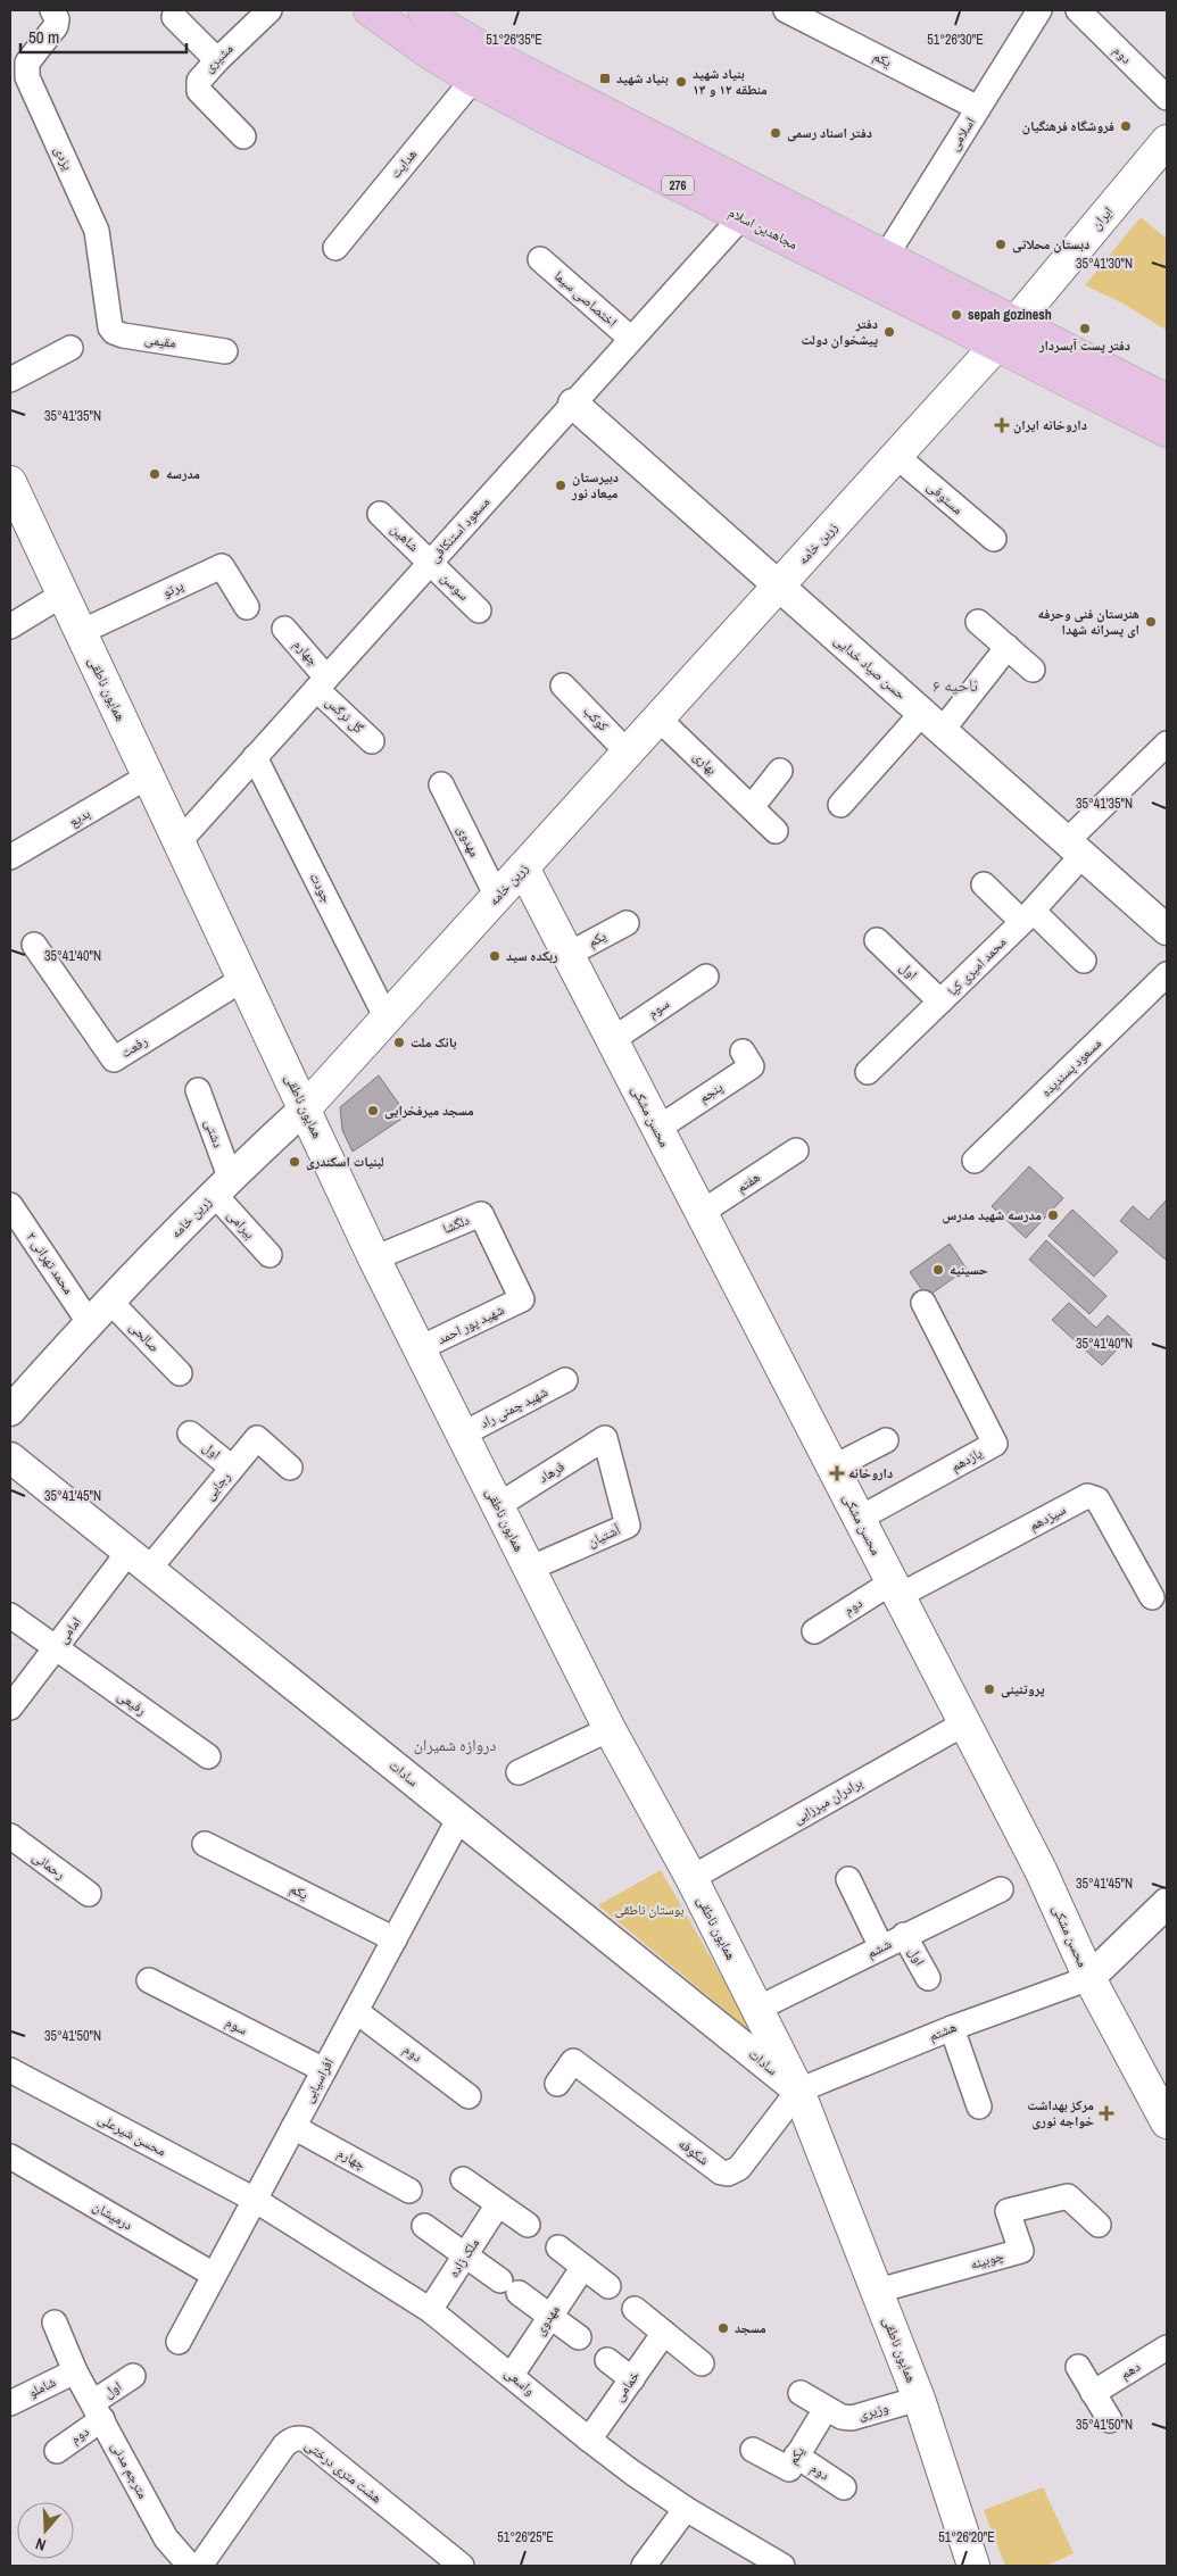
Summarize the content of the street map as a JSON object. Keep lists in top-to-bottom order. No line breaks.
{"streets":{"main road":["276","ایران","مجاهدین اسلام","زرین خامه","همایون ناطقی","محسن مشکی"],"street":["دوم","مشیری","یکم","اسلامی","یزدی","هدایت","اختصاصی سیما","مقیمی","مستوفی","مسعود استنکافی","شاهین","سوسن","پرتو","چهارم","حسن صیاد خدایی","گل نرگس","کوکب","بهاری","بدیع","مهدوی","جودت","محمد امیری کیا","اول","سوم","رفعت","مسعود پسندیده","پنجم","دشتی","هفتم","بیرامی","دلگشا","محمد تهرانی ۲","شهید پور احمد","صالحی","شهید چمنی راد","یازدهم","فرهاد","رجایی","سیزدهم","آشتیان","امامی","رفیعی","سادات","برادران میرزایی","رحمانی","ششم","هشتم","افراسیابی","محسن شیرعلی","شکوفه","درمیشان","ملک زاده","چوبینه","دهم","واسعی","خمامی","شاملو","وزیری","مترجم مدنی","هشت متری درختی"]},"crossings":[["دوم","یکم"],["دوم","اول"],["دوم","محسن مشکی"],["دوم","سیزدهم"],["دوم","افراسیابی"],["دوم","مترجم مدنی"],["یکم","اسلامی"],["یکم","محسن مشکی"],["یکم","افراسیابی"],["یکم","وزیری"],["اسلامی","276"],["یزدی","مقیمی"],["هدایت","مجاهدین اسلام"],["276","ایران"],["ایران","مجاهدین اسلام"],["ایران","زرین خامه"],["مجاهدین اسلام","مسعود استنکافی"],["مجاهدین اسلام","زرین خامه"],["اختصاصی سیما","مسعود استنکافی"],["مستوفی","زرین خامه"],["مسعود استنکافی","شاهین"],["مسعود استنکافی","سوسن"],["مسعود استنکافی","چهارم"],["مسعود استنکافی","حسن صیاد خدایی"],["مسعود استنکافی","همایون ناطقی"],["مسعود استنکافی","گل نرگس"],["مسعود استنکافی","جودت"],["شاهین","سوسن"],["زرین خامه","حسن صیاد خدایی"],["زرین خامه","همایون ناطقی"],["زرین خامه","کوکب"],["زرین خامه","بهاری"],["زرین خامه","مهدوی"],["زرین خامه","جودت"],["زرین خامه","محسن مشکی"],["زرین خامه","دشتی"],["زرین خامه","بیرامی"],["زرین خامه","محمد تهرانی ۲"],["زرین خامه","صالحی"],["پرتو","همایون ناطقی"],["چهارم","گل نرگس"],["چهارم","افراسیابی"],["حسن صیاد خدایی","محمد امیری کیا"],["همایون ناطقی","بدیع"],["همایون ناطقی","رفعت"],["همایون ناطقی","دلگشا"],["همایون ناطقی","شهید پور احمد"],["همایون ناطقی","شهید چمنی راد"],["همایون ناطقی","فرهاد"],["همایون ناطقی","آشتیان"],["همایون ناطقی","سادات"],["همایون ناطقی","برادران میرزایی"],["همایون ناطقی","ششم"],["همایون ناطقی","هشتم"],["همایون ناطقی","شکوفه"],["همایون ناطقی","چوبینه"],["همایون ناطقی","وزیری"],["مهدوی","واسعی"],["محمد امیری کیا","اول"],["اول","رجایی"],["اول","ششم"],["اول","مترجم مدنی"],["سوم","محسن مشکی"],["سوم","افراسیابی"],["پنجم","محسن مشکی"],["محسن مشکی","هفتم"],["محسن مشکی","یازدهم"],["محسن مشکی","سیزدهم"],["محسن مشکی","برادران میرزایی"],["محسن مشکی","هشتم"],["دشتی","بیرامی"],["دلگشا","شهید پور احمد"],["فرهاد","آشتیان"],["رجایی","امامی"],["رجایی","سادات"],["امامی","رفیعی"],["امامی","سادات"],["سادات","هشتم"],["سادات","افراسیابی"],["سادات","شکوفه"],["هشتم","شکوفه"],["افراسیابی","محسن شیرعلی"],["افراسیابی","درمیشان"],["افراسیابی","واسعی"],["محسن شیرعلی","واسعی"],["ملک زاده","واسعی"],["واسعی","خمامی"],["شاملو","مترجم مدنی"]],"districts":["ناحیه ۶","دروازه شمیران"],"parks":["بوستان ناطقی"],"places":{"transit":["بنیاد شهید"],"other":["بنیاد شهید منطقه ۱۲ و ۱۳","فروشگاه فرهنگیان","دفتر اسناد رسمی","دبستان محلاتی","sepah gozinesh","دفتر پست آبسردار","دفتر پیشخوان دولت","مدرسه","دبیرستان میعاد نور","هنرستان فنی وحرفه ای پسرانه شهدا","ربکده سید","بانک ملت","مسجد میرفخرایی","لبنیات اسکندری","مدرسه شهید مدرس","حسینیه","پروتئینی","مسجد"],"health":["داروخانه ایران","داروخانه","مرکز بهداشت خواجه نوری"]},"scale_bar":"50 m","north":"bottom","coordinates":["51°26'35\"E","51°26'30\"E","35°41'30\"N","35°41'35\"N","35°41'40\"N","35°41'45\"N","35°41'50\"N","51°26'25\"E","51°26'20\"E"]}
